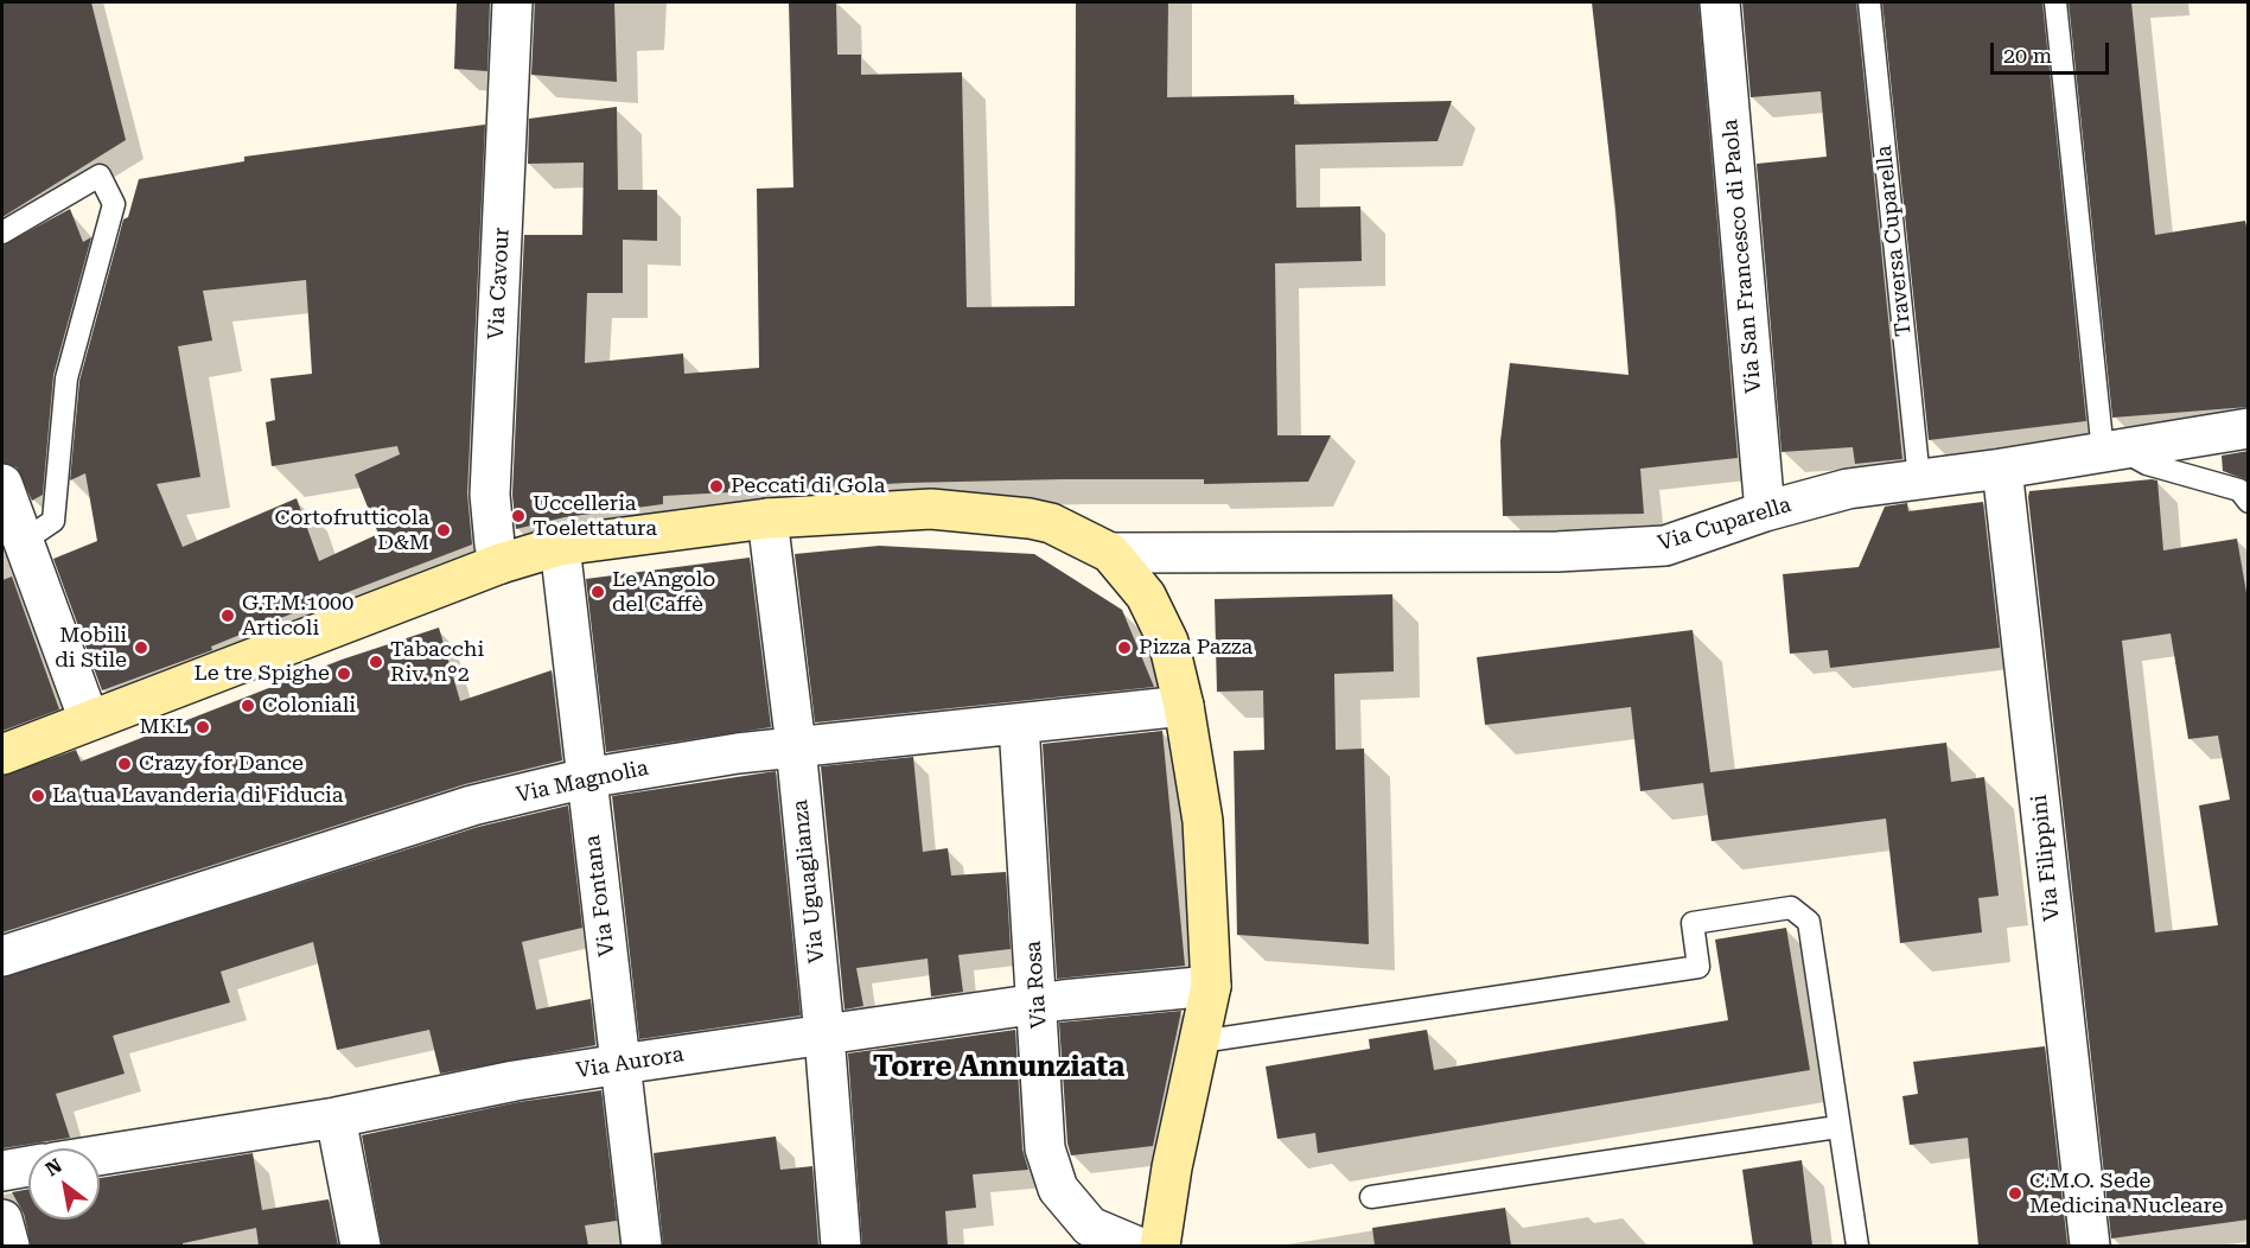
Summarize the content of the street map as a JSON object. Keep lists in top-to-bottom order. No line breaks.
{"streets":{"street":["Via San Francesco di Paola","Via Cavour","Via Cuparella","Via Magnolia","Via Filippini","Via Uguaglianza","Via Fontana","Via Rosa","Via Aurora"],"lane":["Traversa Cuparella"]},"crossings":[["Traversa Cuparella","Via Cuparella"],["Via San Francesco di Paola","Via Cuparella"],["Via Cuparella","Via Filippini"],["Via Magnolia","Via Uguaglianza"],["Via Magnolia","Via Fontana"],["Via Magnolia","Via Rosa"],["Via Uguaglianza","Via Aurora"],["Via Fontana","Via Aurora"],["Via Rosa","Via Aurora"]],"districts":["Torre Annunziata"],"places":["Peccati di Gola","Uccelleria Toelettatura","Cortofrutticola D&M","Le Angolo del Caffè","G.T.M.1000 Articoli","Mobili di Stile","Pizza Pazza","Tabacchi Riv. n°2","Le tre Spighe","Coloniali","MKL","Crazy for Dance","La tua Lavanderia di Fiducia","C.M.O. Sede Medicina Nucleare"],"scale_bar":"20 m","north":"top left"}
